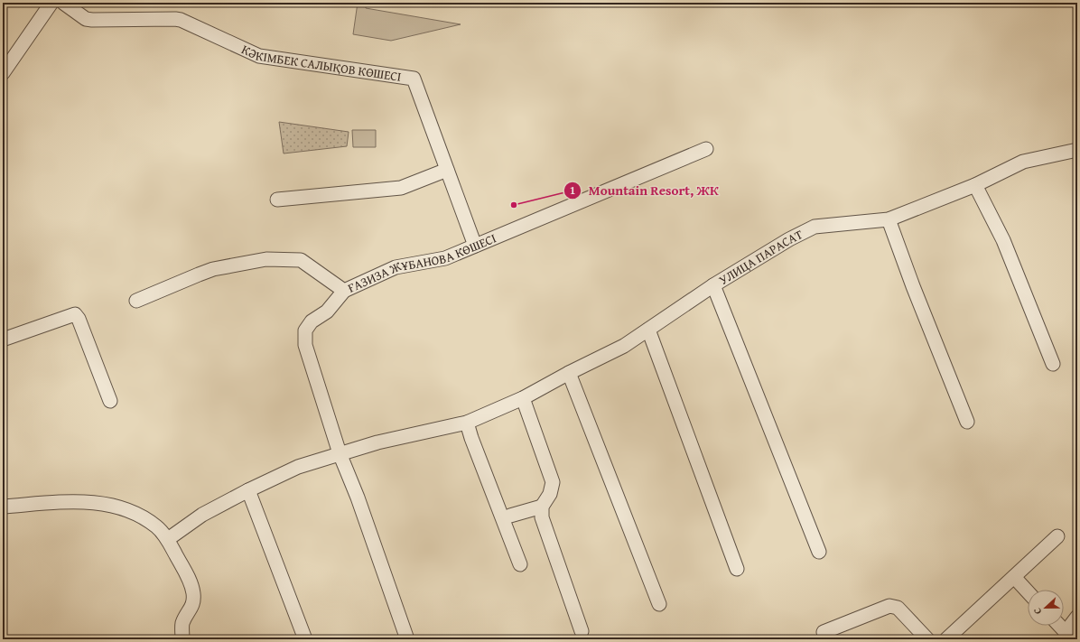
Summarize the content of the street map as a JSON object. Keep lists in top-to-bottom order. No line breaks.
{"streets":{"street":["КӘКІМБЕК САЛЫҚОВ КӨШЕСІ","УЛИЦА ПАРАСАТ","ҒАЗИЗА ЖҰБАНОВА КӨШЕСІ"]},"crossings":[["КӘКІМБЕК САЛЫҚОВ КӨШЕСІ","ҒАЗИЗА ЖҰБАНОВА КӨШЕСІ"]],"places":["Mountain Resort, ЖК"],"north":"left"}
